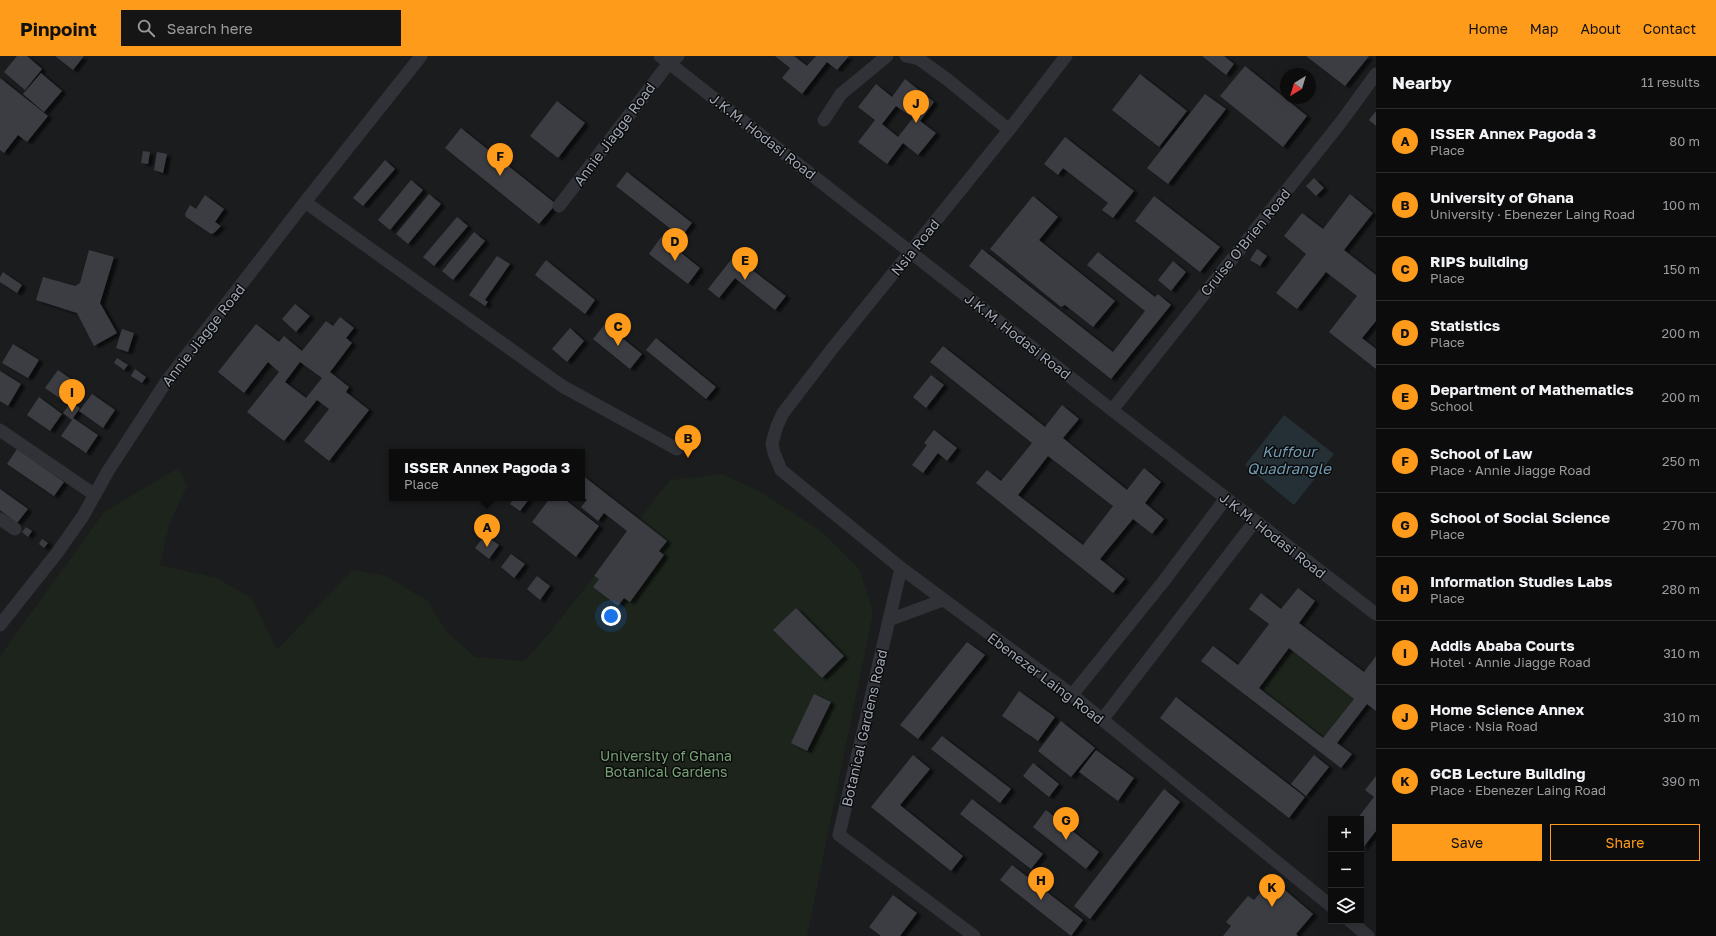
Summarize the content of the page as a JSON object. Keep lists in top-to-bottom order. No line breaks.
{"streets":{"street":["Annie Jiagge Road","J.K.M. Hodasi Road","Cruise O'Brien Road","Nsia Road","Ebenezer Laing Road","Botanical Gardens Road"]},"crossings":[["Annie Jiagge Road","J.K.M. Hodasi Road"],["J.K.M. Hodasi Road","Cruise O'Brien Road"],["J.K.M. Hodasi Road","Nsia Road"],["Nsia Road","Ebenezer Laing Road"],["Ebenezer Laing Road","Botanical Gardens Road"]],"water":["Kuffour Quadrangle"],"parks":["University of Ghana Botanical Gardens"],"north":"bottom left","page":{"header":"Pinpoint","search":"Search here","nav":["Home","Map","About","Contact"],"heading":["Nearby","11 results"],"pins":["J","F","D","E","C","I","B","A","G","H","K"],"list":[{"mark":"A","name":"ISSER Annex Pagoda 3","note":"Place","value":"80 m"},{"mark":"B","name":"University of Ghana","note":"University · Ebenezer Laing Road","value":"100 m"},{"mark":"C","name":"RIPS building","note":"Place","value":"150 m"},{"mark":"D","name":"Statistics","note":"Place","value":"200 m"},{"mark":"E","name":"Department of Mathematics","note":"School","value":"200 m"},{"mark":"F","name":"School of Law","note":"Place · Annie Jiagge Road","value":"250 m"},{"mark":"G","name":"School of Social Science","note":"Place","value":"270 m"},{"mark":"H","name":"Information Studies Labs","note":"Place","value":"280 m"},{"mark":"I","name":"Addis Ababa Courts","note":"Hotel · Annie Jiagge Road","value":"310 m"},{"mark":"J","name":"Home Science Annex","note":"Place · Nsia Road","value":"310 m"},{"mark":"K","name":"GCB Lecture Building","note":"Place · Ebenezer Laing Road","value":"390 m"}],"popup":["ISSER Annex Pagoda 3","Place"],"buttons":["Save","Share"],"map_buttons":["+","−"]}}
